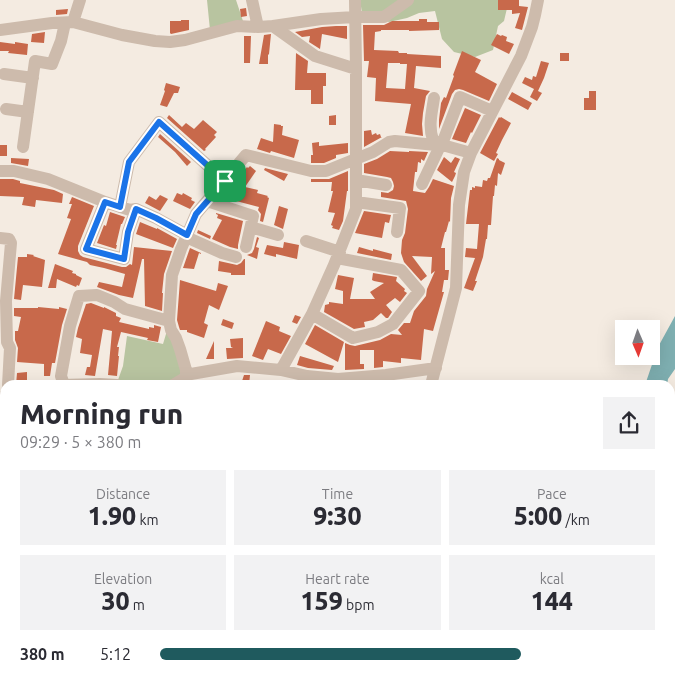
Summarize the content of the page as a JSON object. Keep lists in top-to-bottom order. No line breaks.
{"north":"bottom","page":{"heading":["Morning run","09:29 · 5 × 380 m"],"stats":[["Distance","1.90 km"],["Time","9:30"],["Pace","5:00 /km"],["Elevation","30 m"],["Heart rate","159 bpm"],["kcal","144"]],"list":[{"name":"380 m","note":"5:12"}]}}
